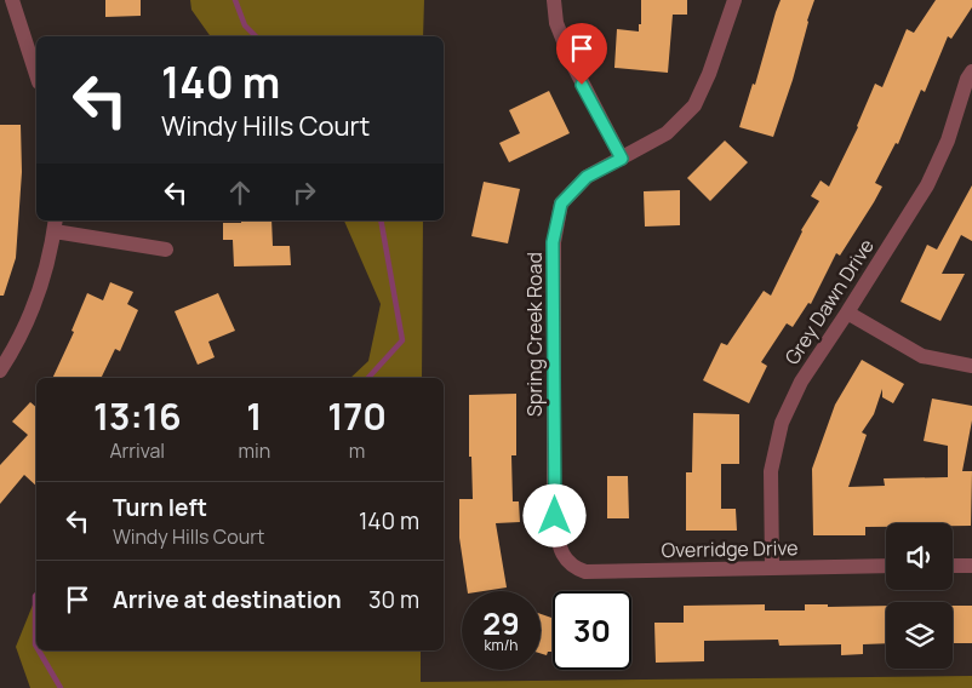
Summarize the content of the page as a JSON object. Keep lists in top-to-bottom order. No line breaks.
{"streets":{"street":["Grey Dawn Drive","Spring Creek Road","Overridge Drive"]},"crossings":[["Grey Dawn Drive","Overridge Drive"],["Spring Creek Road","Overridge Drive"]],"page":{"turn":["140 m","Windy Hills Court"],"eta":["13:16","Arrival","1","min","170","m"],"list":[{"name":"Turn left","note":"Windy Hills Court","value":"140 m"},{"name":"Arrive at destination","value":"30 m"}],"speed":"29 km/h","limit":"30"}}
